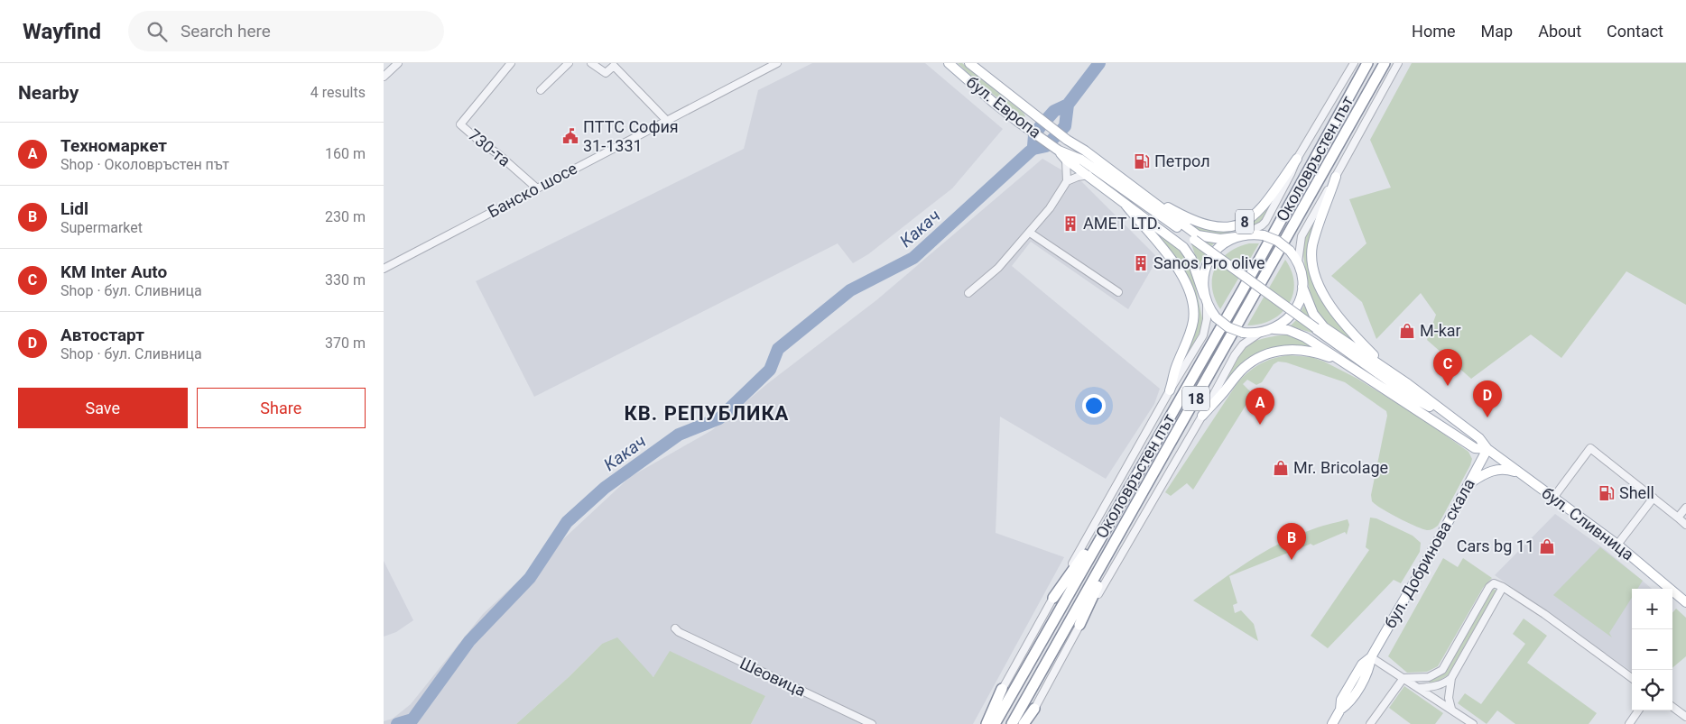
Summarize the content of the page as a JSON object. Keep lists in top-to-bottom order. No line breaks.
{"streets":{"highway":["Околовръстен път","18"],"main road":["бул. Европа","8","бул. Сливница","бул. Добринова скала"],"street":["730-та","Банско шосе","Шеовица"]},"crossings":[["бул. Европа","Околовръстен път"],["бул. Европа","8"],["бул. Европа","бул. Сливница"],["730-та","Банско шосе"],["Околовръстен път","бул. Сливница"],["бул. Сливница","бул. Добринова скала"]],"districts":["КВ. РЕПУБЛИКА"],"water":["Какач"],"places":{"public building":["ПТТС София 31-1331"],"fuel station":["Петрол","Shell"],"building":["AMET LTD.","Sanos Pro olive"],"shop":["M-kar","Mr. Bricolage","Cars bg 11"]},"page":{"header":"Wayfind","search":"Search here","nav":["Home","Map","About","Contact"],"heading":["Nearby","4 results"],"list":[{"mark":"A","name":"Техномаркет","note":"Shop · Околовръстен път","value":"160 m"},{"mark":"B","name":"Lidl","note":"Supermarket","value":"230 m"},{"mark":"C","name":"KM Inter Auto","note":"Shop · бул. Сливница","value":"330 m"},{"mark":"D","name":"Автостарт","note":"Shop · бул. Сливница","value":"370 m"}],"pins":["C","D","A","B"],"buttons":["Save","Share"],"map_buttons":["+","−"]}}
